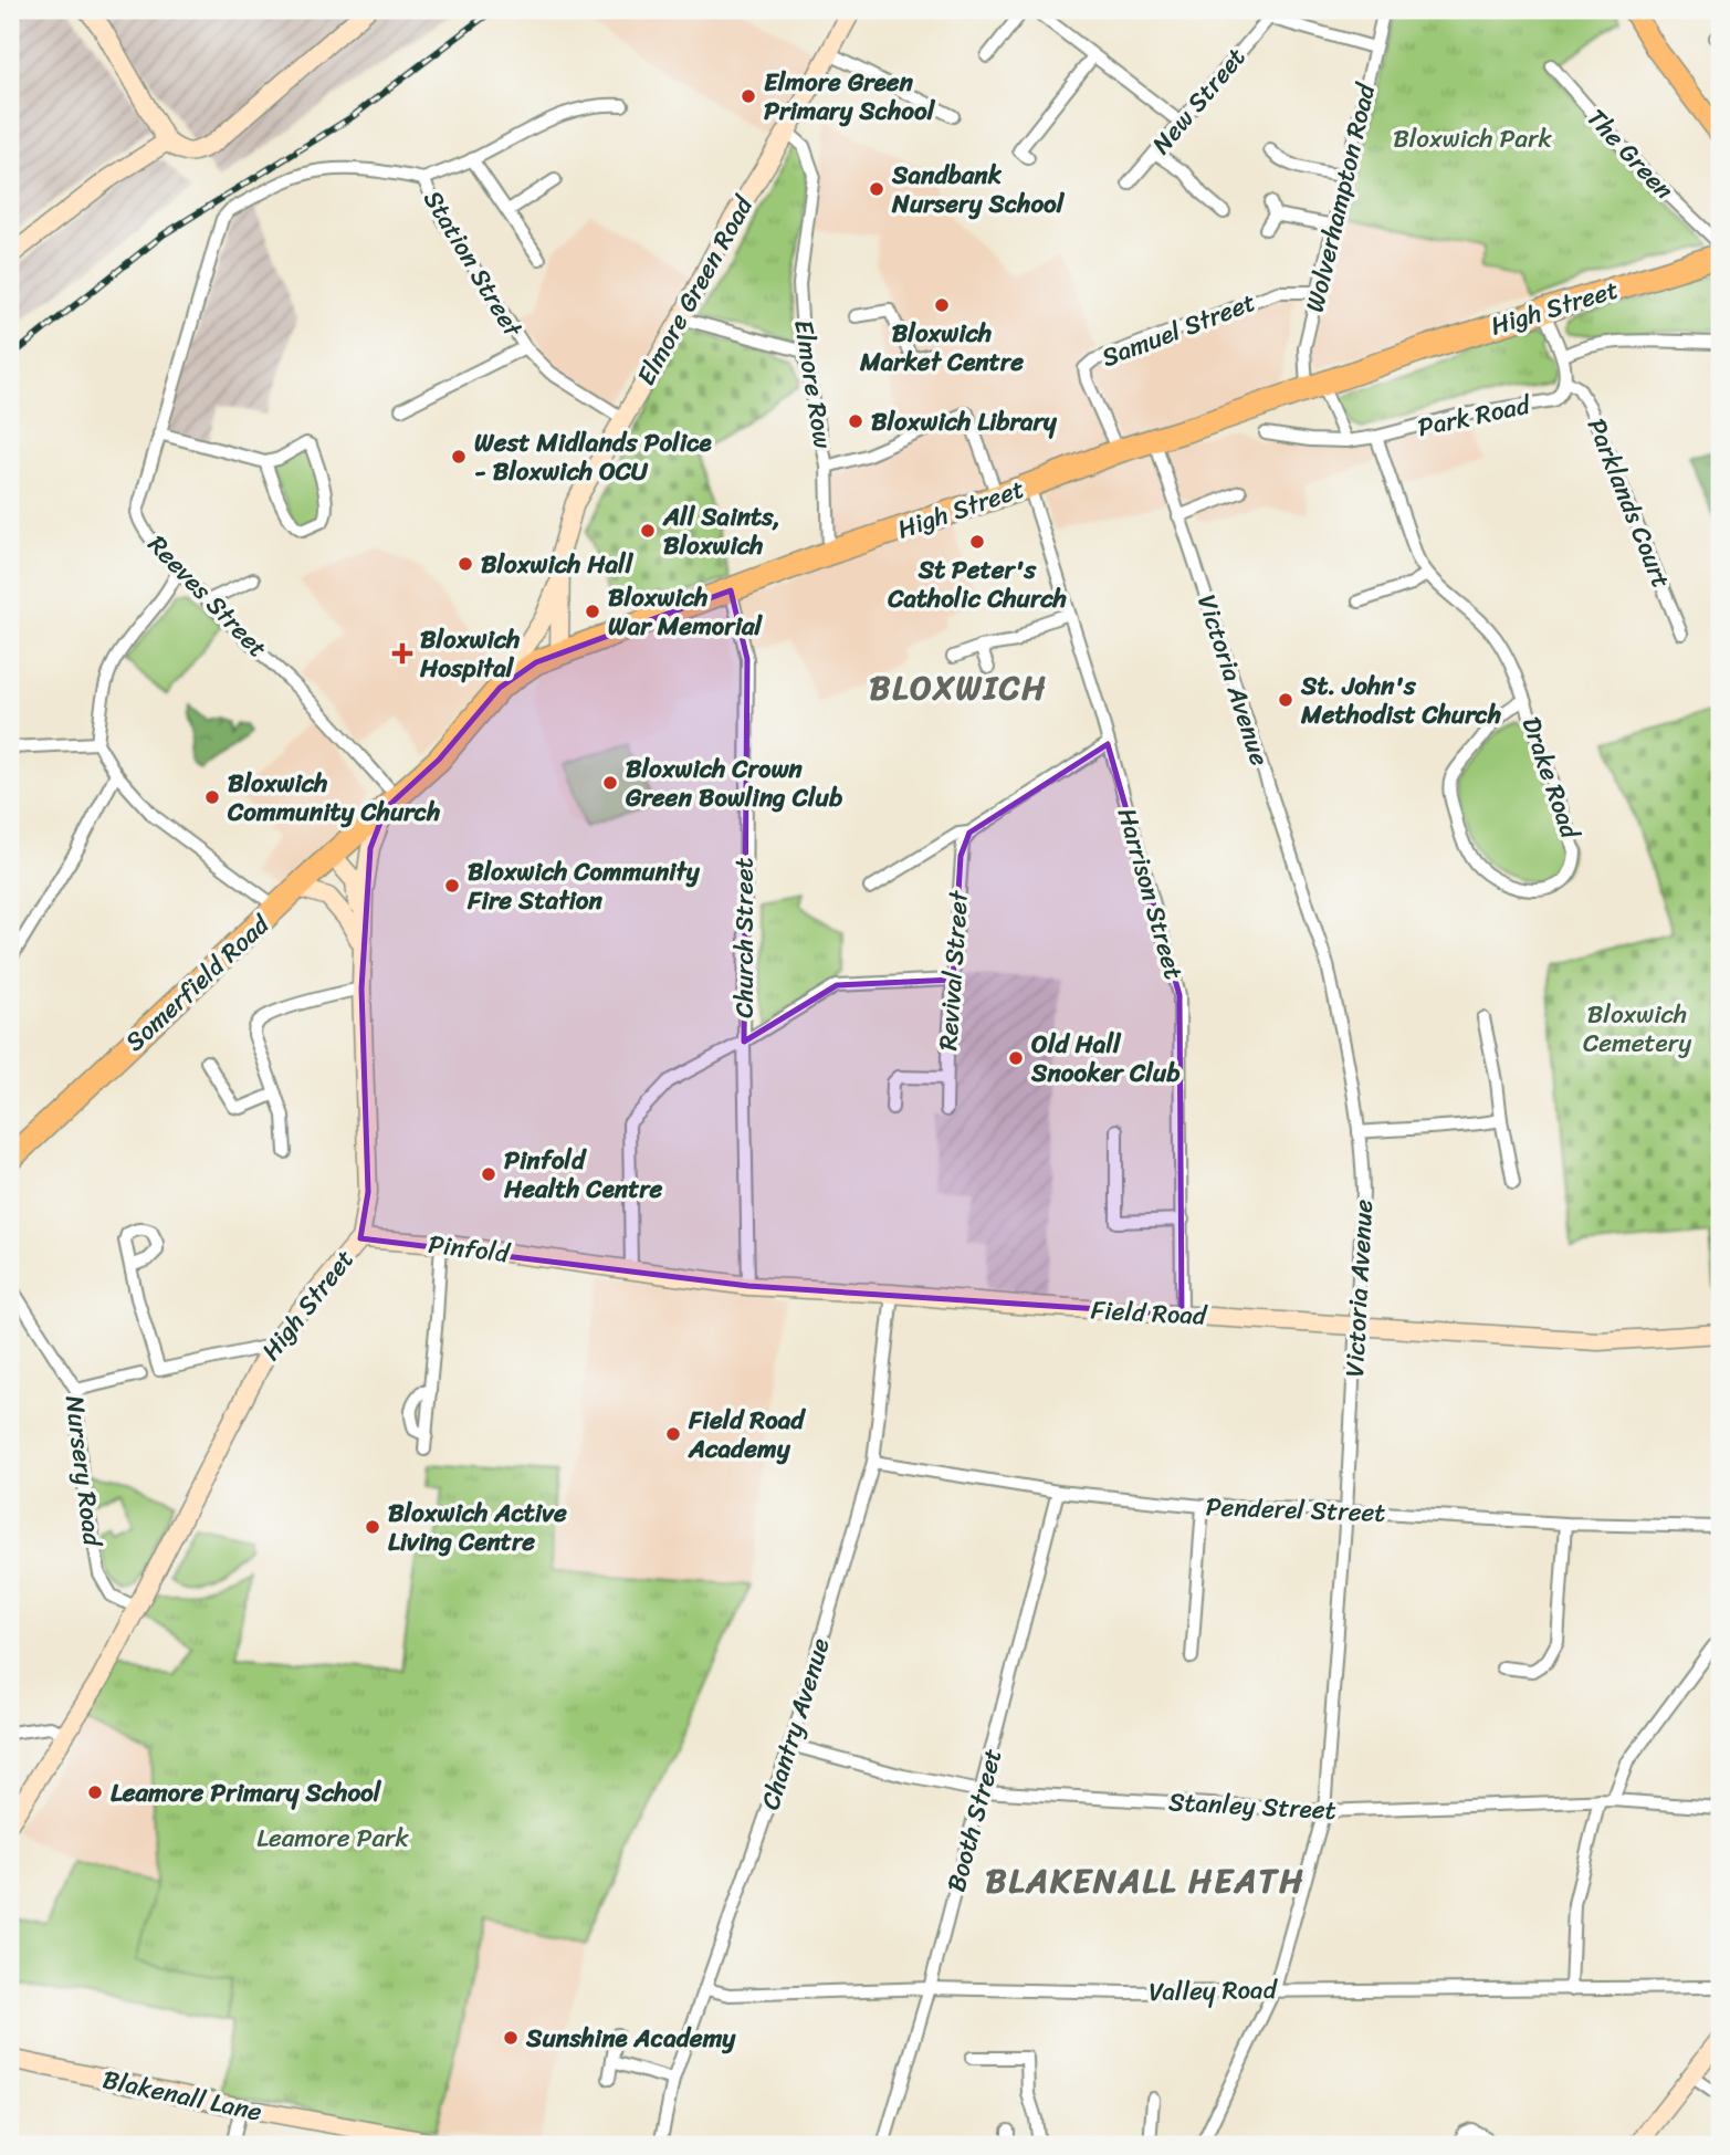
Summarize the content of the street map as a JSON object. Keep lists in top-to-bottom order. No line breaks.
{"streets":{"highway":["High Street","Somerfield Road"],"street":["New Street","The Green","Wolverhampton Road","Station Street","Elmore Green Road","Samuel Street","Elmore Row","Park Road","Parklands Court","Reeves Street","Victoria Avenue","Drake Road","Harrison Street","Church Street","Revival Street","Pinfold","Field Road","Nursery Road","Penderel Street","Chantry Avenue","Stanley Street","Booth Street","Valley Road","Blakenall Lane"]},"crossings":[["Wolverhampton Road","High Street"],["Wolverhampton Road","Samuel Street"],["Station Street","Elmore Green Road"],["Station Street","Reeves Street"],["Elmore Green Road","High Street"],["Elmore Green Road","Elmore Row"],["High Street","Samuel Street"],["High Street","Elmore Row"],["High Street","Reeves Street"],["High Street","Victoria Avenue"],["High Street","Harrison Street"],["High Street","Church Street"],["High Street","Somerfield Road"],["High Street","Pinfold"],["High Street","Nursery Road"],["Park Road","Parklands Court"],["Park Road","Drake Road"],["Reeves Street","Somerfield Road"],["Victoria Avenue","Field Road"],["Victoria Avenue","Penderel Street"],["Victoria Avenue","Stanley Street"],["Victoria Avenue","Valley Road"],["Harrison Street","Field Road"],["Church Street","Field Road"],["Pinfold","Field Road"],["Field Road","Chantry Avenue"],["Penderel Street","Chantry Avenue"],["Penderel Street","Booth Street"],["Chantry Avenue","Stanley Street"],["Chantry Avenue","Valley Road"],["Stanley Street","Booth Street"],["Booth Street","Valley Road"]],"districts":["BLOXWICH","BLAKENALL HEATH"],"parks":["Bloxwich Park","Bloxwich Cemetery","Leamore Park"],"places":{"other":["Elmore Green Primary School","Sandbank Nursery School","Bloxwich Market Centre","Bloxwich Library","West Midlands Police - Bloxwich OCU","All Saints, Bloxwich","St Peter's Catholic Church","Bloxwich Hall","Bloxwich War Memorial","St. John's Methodist Church","Bloxwich Crown Green Bowling Club","Bloxwich Community Church","Bloxwich Community Fire Station","Old Hall Snooker Club","Pinfold Health Centre","Field Road Academy","Bloxwich Active Living Centre","Leamore Primary School","Sunshine Academy"],"health":["Bloxwich Hospital"]}}
